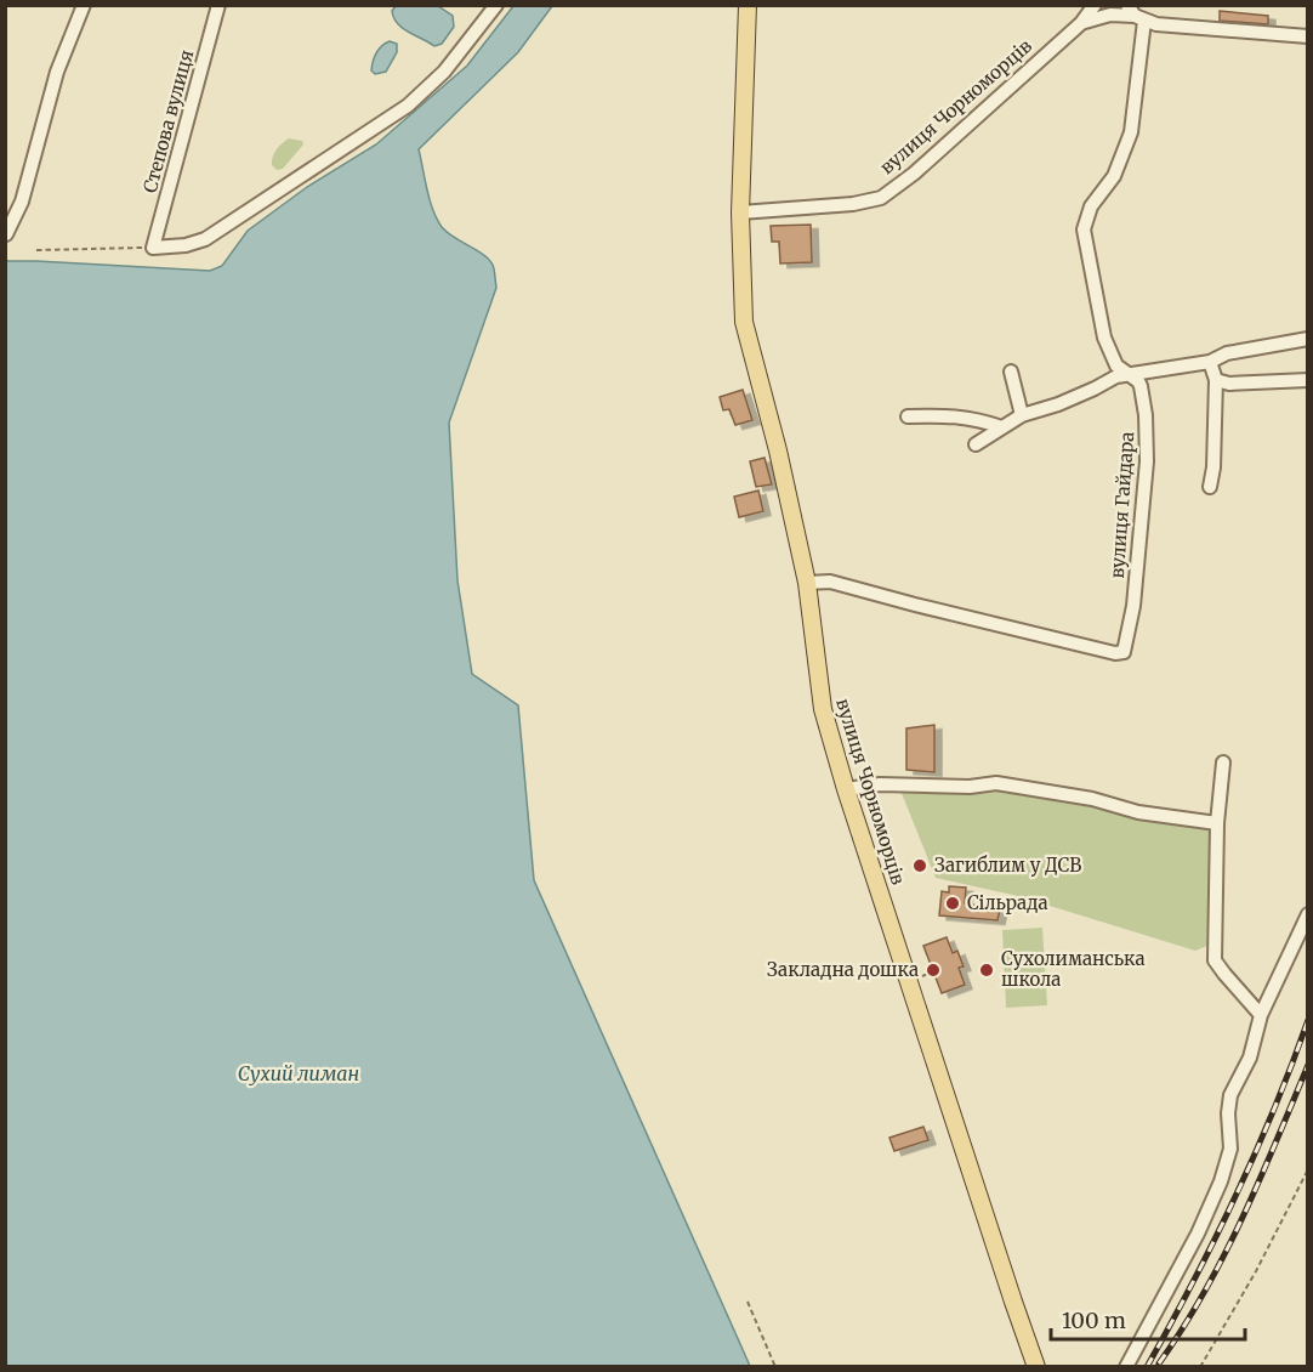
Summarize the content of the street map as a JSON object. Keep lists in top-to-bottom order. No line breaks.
{"streets":{"main road":["вулиця Чорноморців"],"street":["Степова вулиця","вулиця Гайдара"]},"crossings":[["вулиця Чорноморців","вулиця Гайдара"]],"water":["Сухий лиман"],"places":["Загиблим у ДСВ","Сільрада","Закладна дошка","Сухолиманська школа"],"scale_bar":"100 m"}
